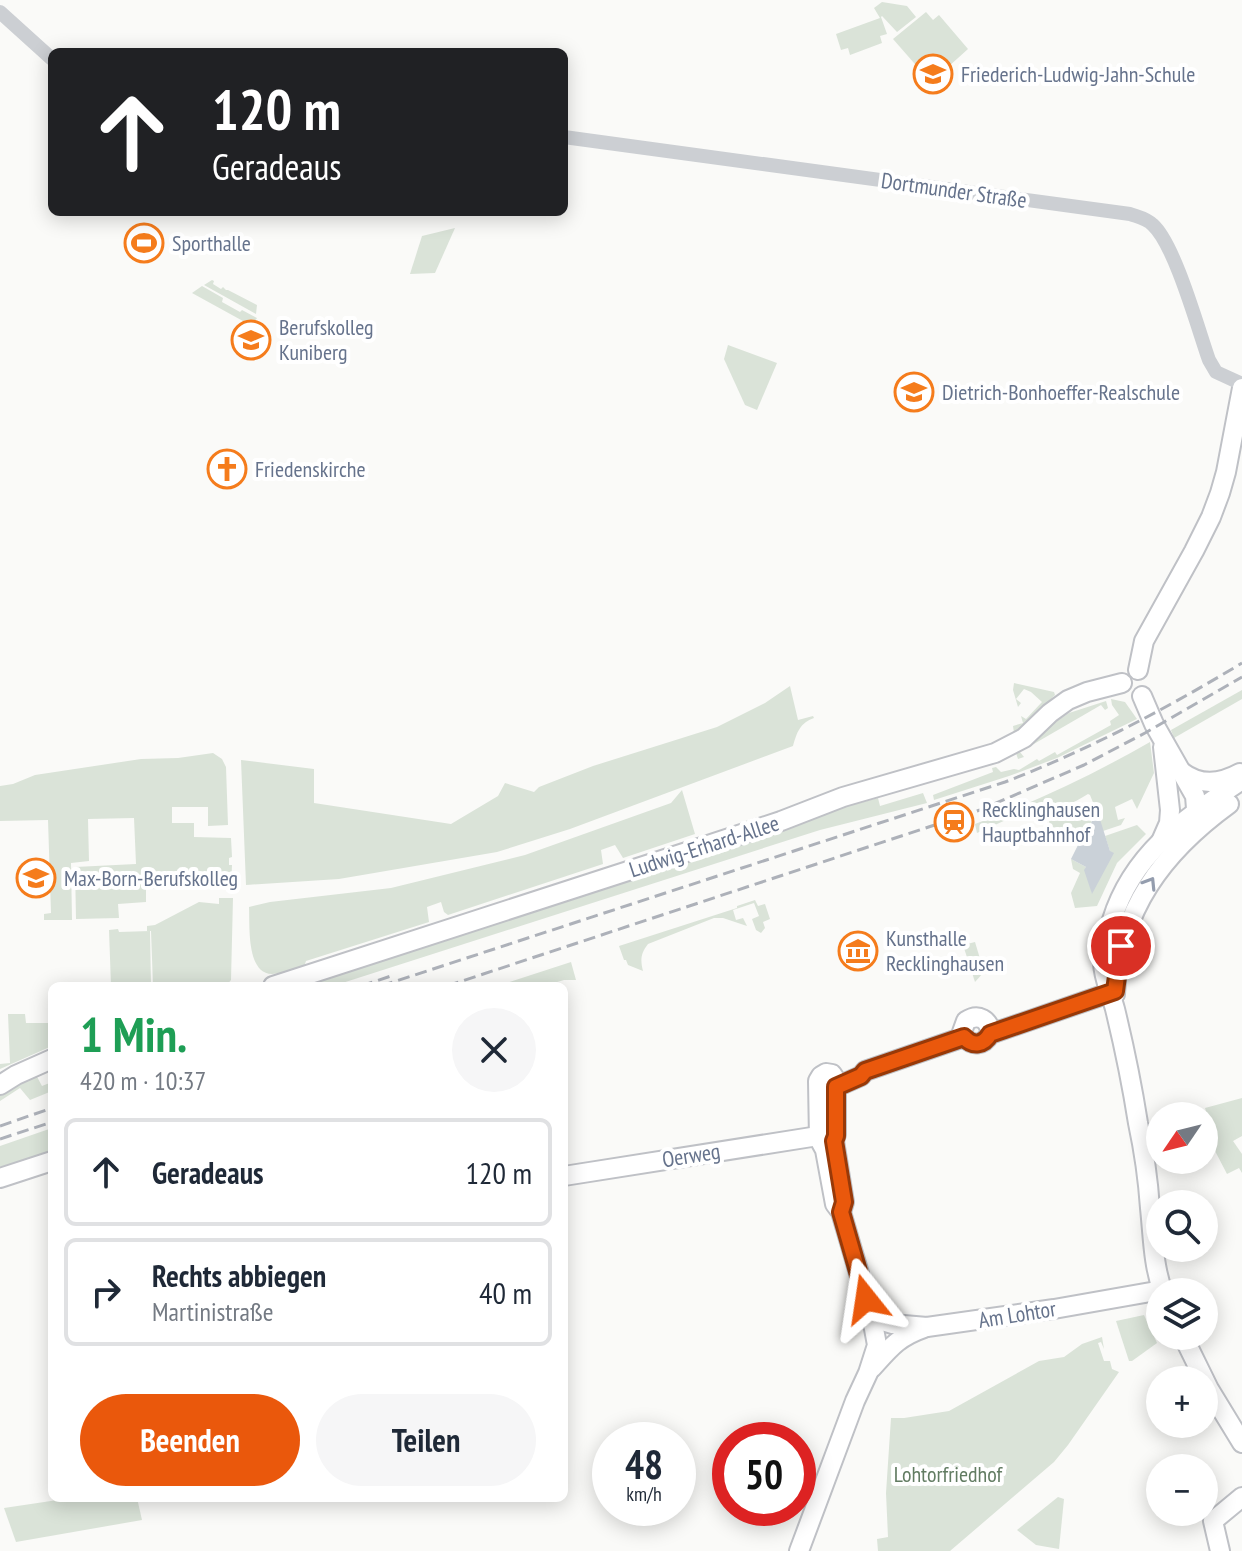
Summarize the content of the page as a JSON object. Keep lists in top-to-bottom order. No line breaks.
{"streets":{"main road":["Dortmunder Straße","Ludwig-Erhard-Allee","Oerweg","Am Lohtor"]},"crossings":[["Dortmunder Straße","Ludwig-Erhard-Allee"]],"parks":["Lohtorfriedhof"],"places":{"school or university":["Friederich-Ludwig-Jahn-Schule","Berufskolleg Kuniberg","Dietrich-Bonhoeffer-Realschule","Max-Born-Berufskolleg"],"sports":["Sporthalle"],"church":["Friedenskirche"],"station":["Recklinghausen Hauptbahnhof"],"museum":["Kunsthalle Recklinghausen"]},"north":"bottom left","page":{"turn":["120 m","Geradeaus"],"heading":["1 Min.","420 m · 10:37"],"map_buttons":["+","−"],"list":[{"name":"Geradeaus","value":"120 m"},{"name":"Rechts abbiegen","note":"Martinistraße","value":"40 m"}],"buttons":["Beenden","Teilen"],"speed":"48 km/h","limit":"50"}}
